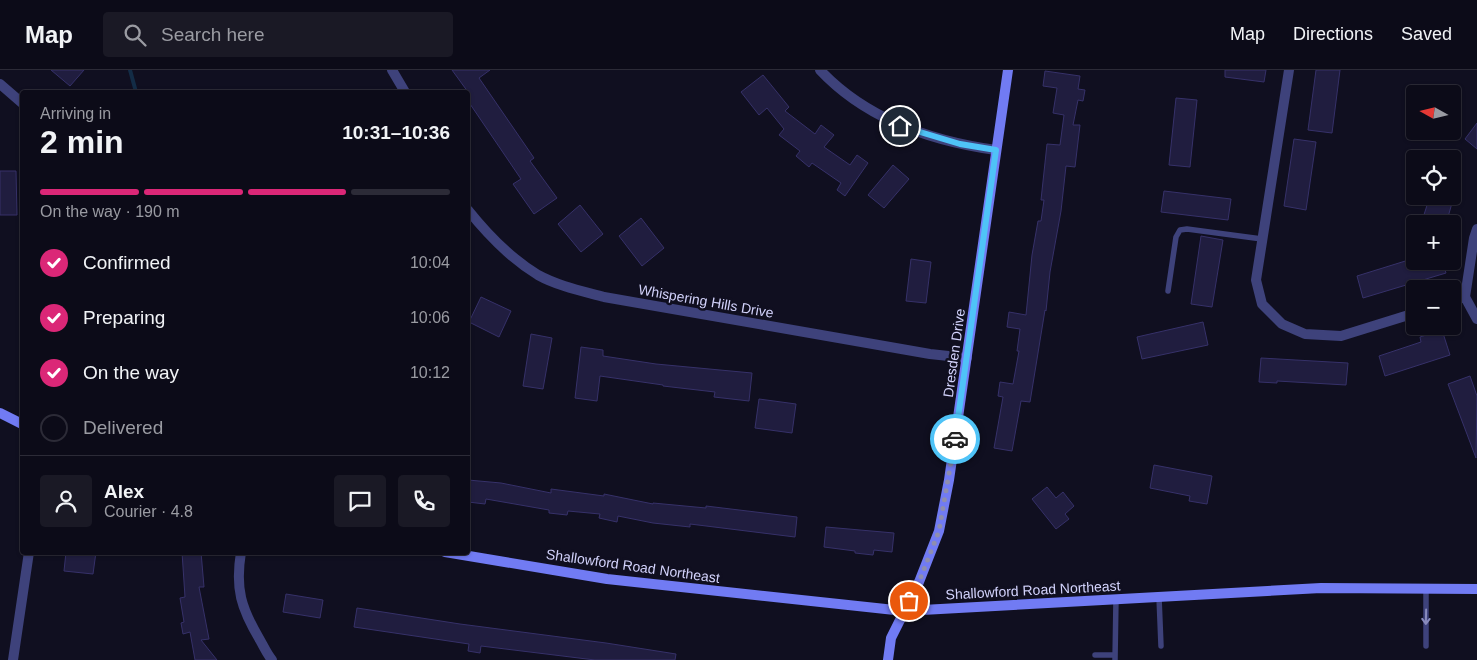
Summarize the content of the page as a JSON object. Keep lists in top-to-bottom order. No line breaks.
{"streets":{"street":["Whispering Hills Drive","Dresden Drive","Shallowford Road Northeast"]},"crossings":[["Whispering Hills Drive","Dresden Drive"],["Dresden Drive","Shallowford Road Northeast"]],"north":"left","page":{"header":"Map","search":"Search here","nav":["Map","Directions","Saved"],"map_buttons":["+","−"],"heading":["2 min","Arriving in","10:31–10:36"],"panel":["Alex","Courier · 4.8"],"bar":"On the way · 190 m","list":[["Confirmed","10:04"],["Preparing","10:06"],["On the way","10:12"],"Delivered"]}}
